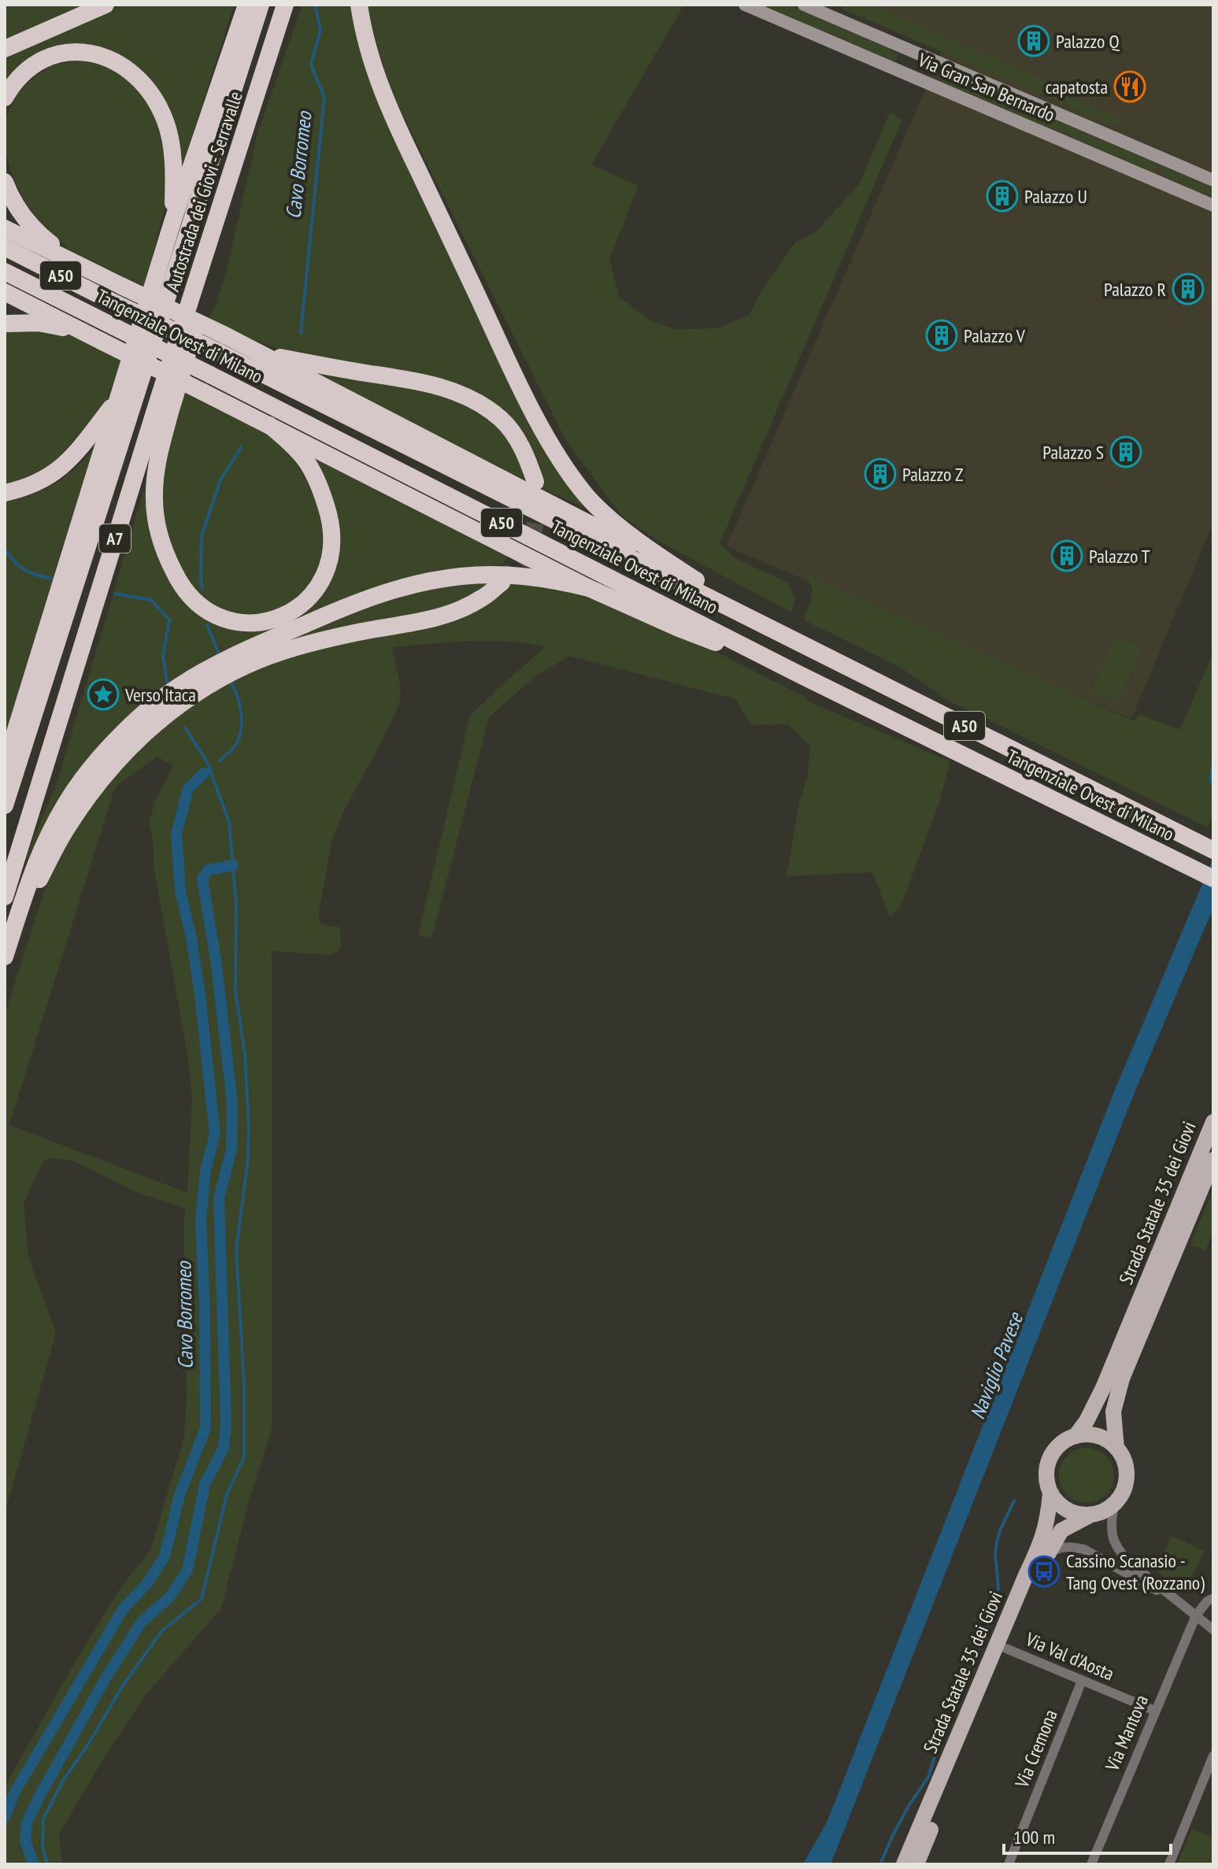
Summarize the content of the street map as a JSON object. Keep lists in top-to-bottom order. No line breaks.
{"streets":{"highway":["Autostrada dei Giovi - Serravalle","A50","Tangenziale Ovest di Milano","A7"],"main road":["Via Gran San Bernardo","Strada Statale 35 dei Giovi"],"street":["Via Val d'Aosta","Via Mantova","Via Cremona"]},"crossings":[["Strada Statale 35 dei Giovi","Via Val d'Aosta"],["Via Val d'Aosta","Via Mantova"],["Via Val d'Aosta","Via Cremona"]],"water":["Cavo Borromeo","Naviglio Pavese"],"places":{"building":["Palazzo Q","Palazzo U","Palazzo R","Palazzo V","Palazzo S","Palazzo Z","Palazzo T"],"restaurant":["capatosta"],"place":["Verso Itaca"],"bus stop":["Cassino Scanasio - Tang Ovest (Rozzano)"]},"scale_bar":"100 m"}
